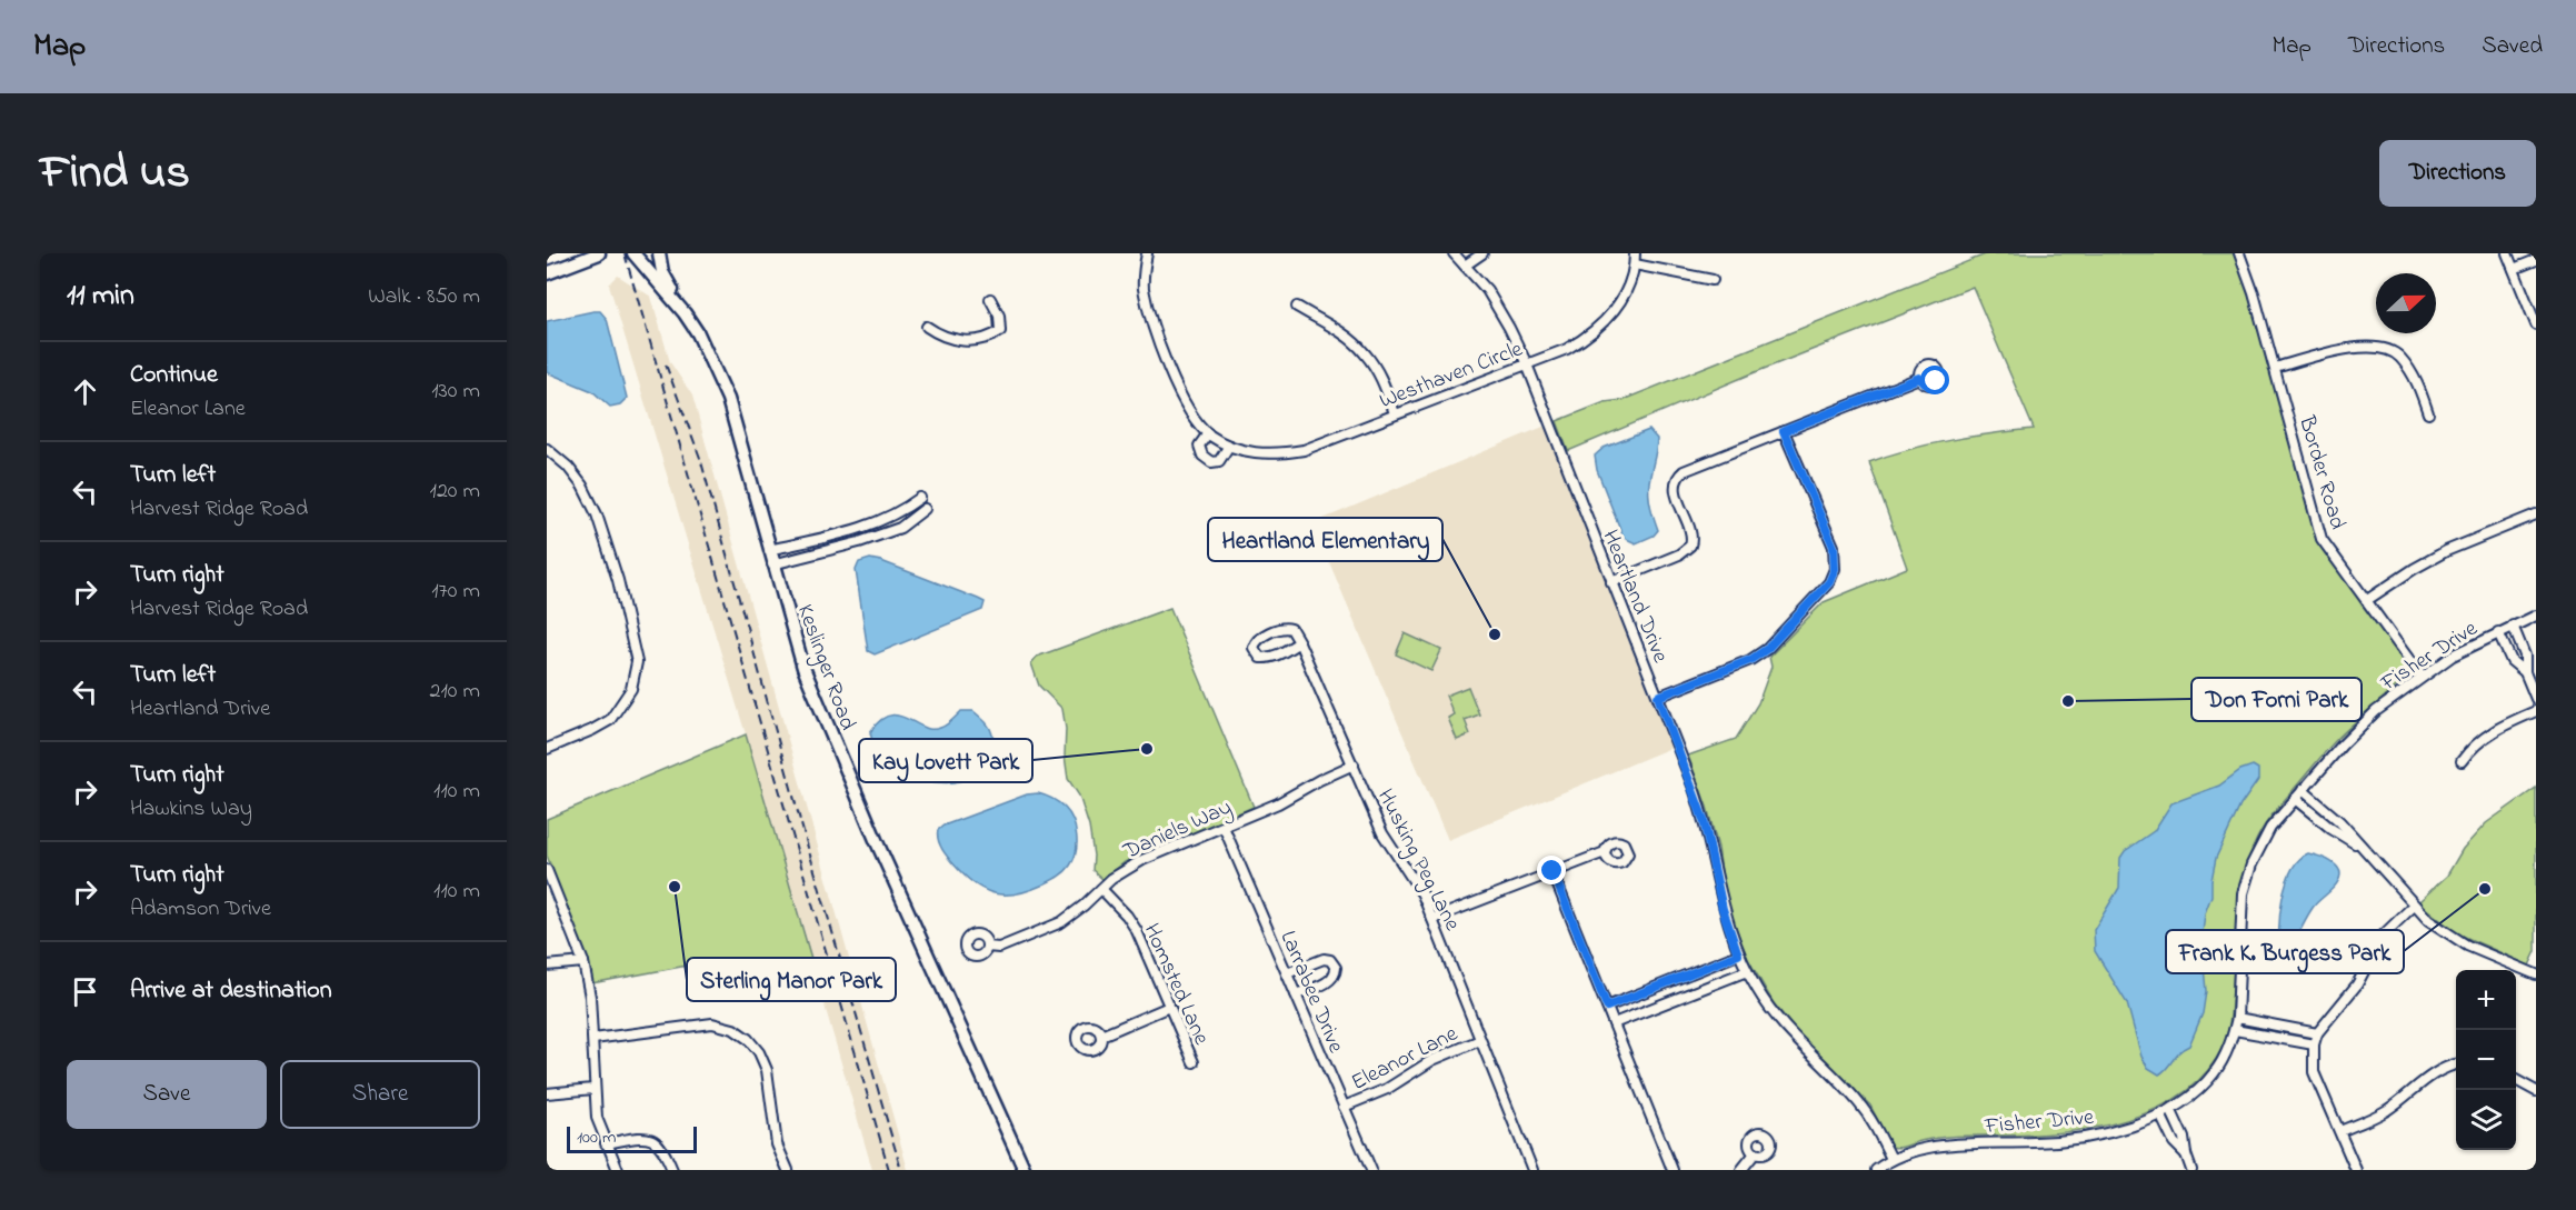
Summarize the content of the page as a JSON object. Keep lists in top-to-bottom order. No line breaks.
{"streets":{"main road":["Keslinger Road"],"street":["Westhaven Circle","Border Road","Heartland Drive","Fisher Drive","Daniels Way","Husking Peg Lane","Homsted Lane","Larrabee Drive","Eleanor Lane"]},"crossings":[["Westhaven Circle","Heartland Drive"],["Border Road","Fisher Drive"],["Heartland Drive","Fisher Drive"],["Daniels Way","Husking Peg Lane"],["Daniels Way","Homsted Lane"],["Daniels Way","Larrabee Drive"],["Husking Peg Lane","Eleanor Lane"],["Larrabee Drive","Eleanor Lane"]],"places":["Heartland Elementary","Don Forni Park","Kay Lovett Park","Sterling Manor Park","Frank K. Burgess Park"],"scale_bar":"100 m","north":"right","page":{"header":"Map","nav":["Map","Directions","Saved"],"title":"Find us","buttons":["Directions",["Save","Share"]],"heading":["11 min","Walk · 850 m"],"list":[["Continue","Eleanor Lane","130 m"],["Turn left","Harvest Ridge Road","120 m"],["Turn right","Harvest Ridge Road","170 m"],["Turn left","Heartland Drive","210 m"],["Turn right","Hawkins Way","110 m"],["Turn right","Adamson Drive","110 m"],"Arrive at destination"],"map_buttons":["+","−"],"scale":"100 m"}}
